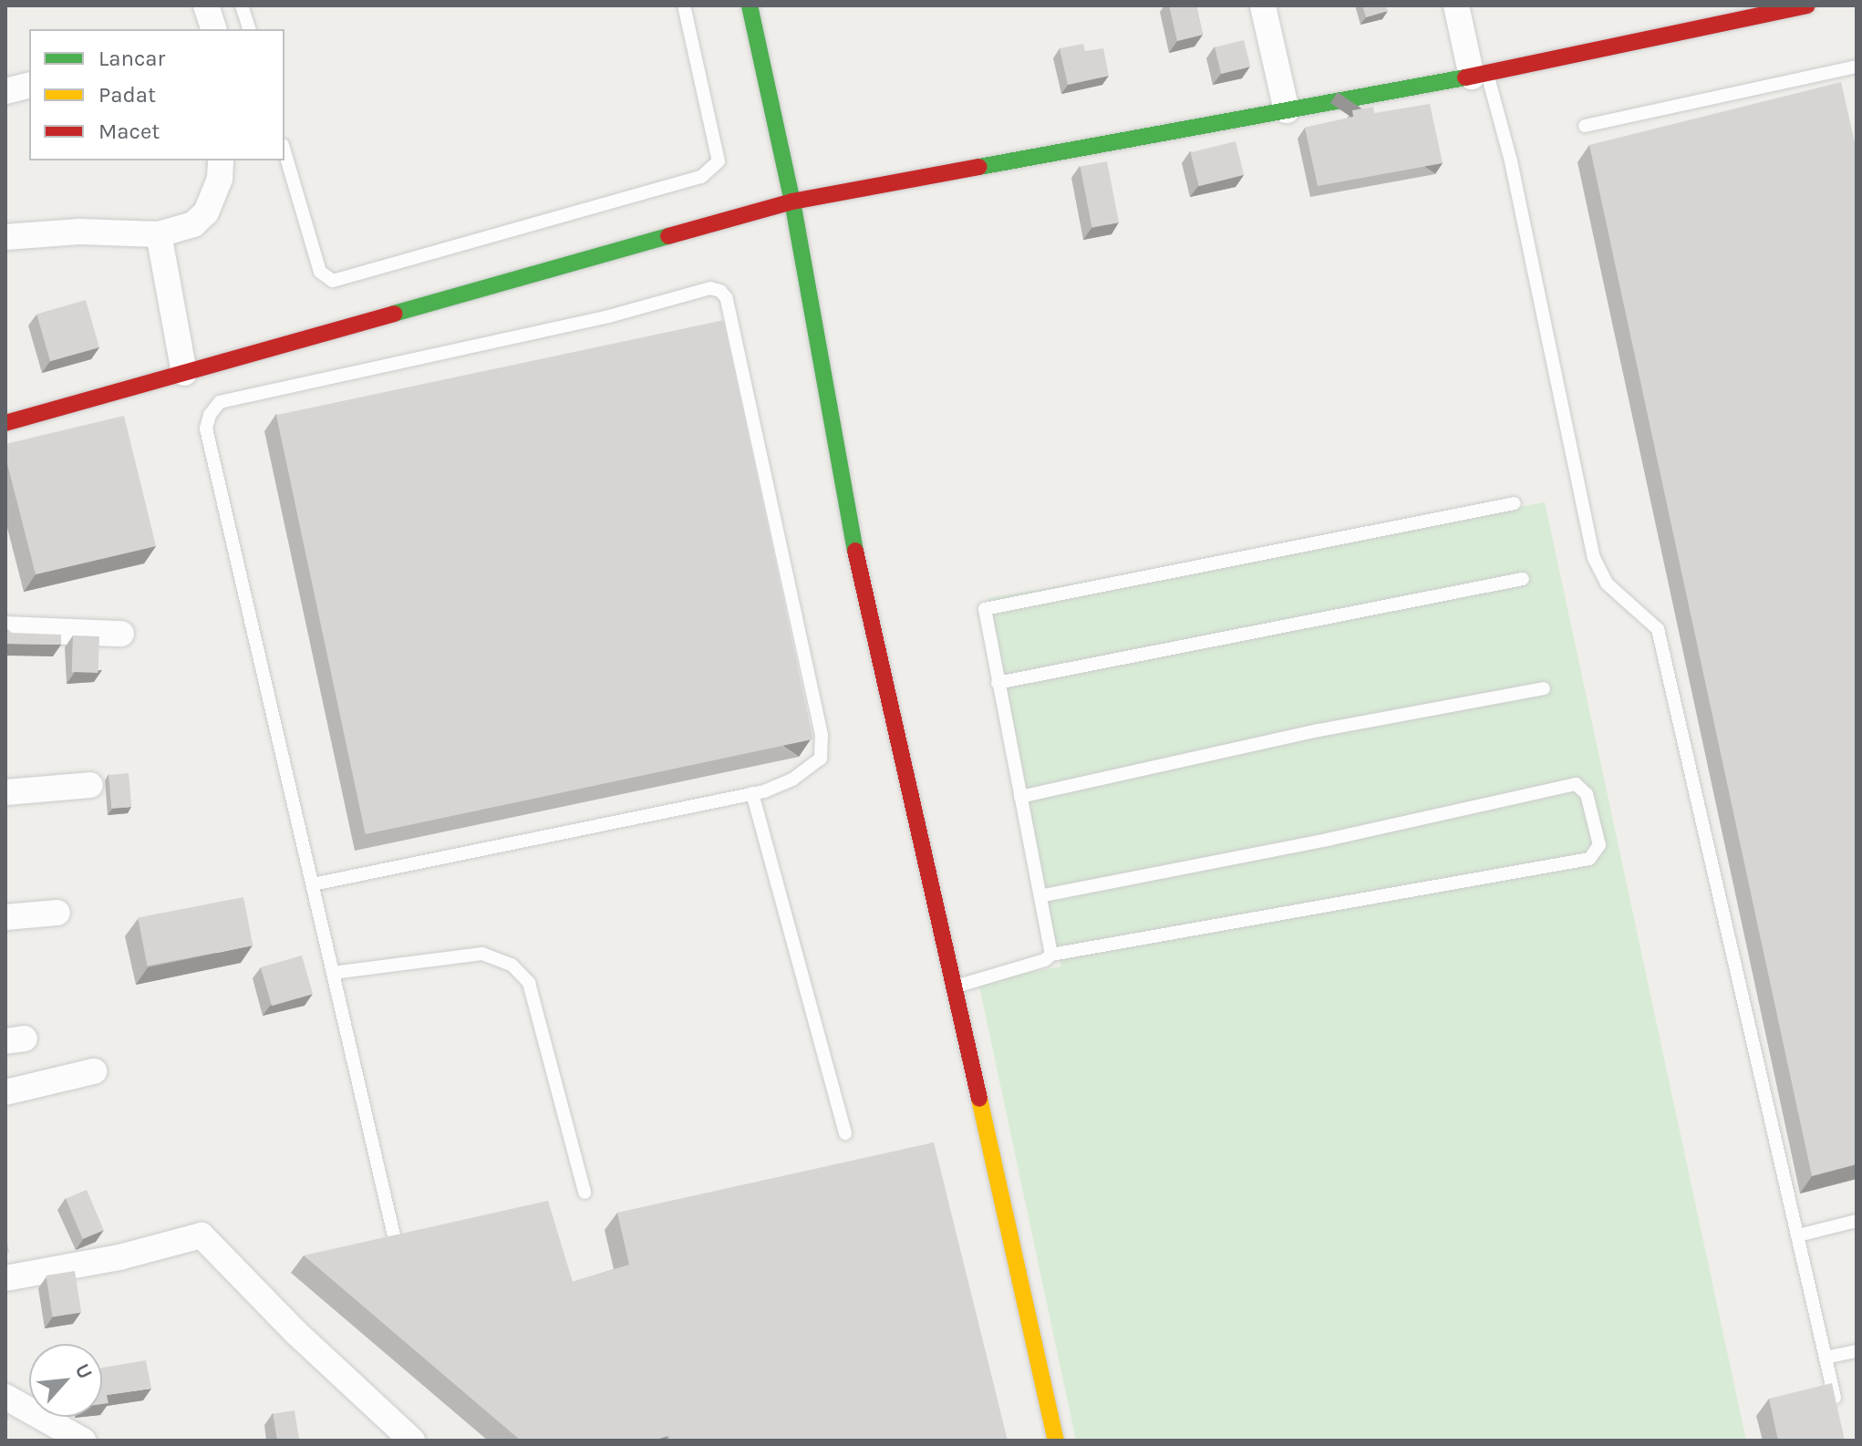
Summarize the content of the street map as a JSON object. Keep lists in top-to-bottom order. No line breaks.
{"legend":["Lancar","Padat","Macet"],"north":"top right"}
